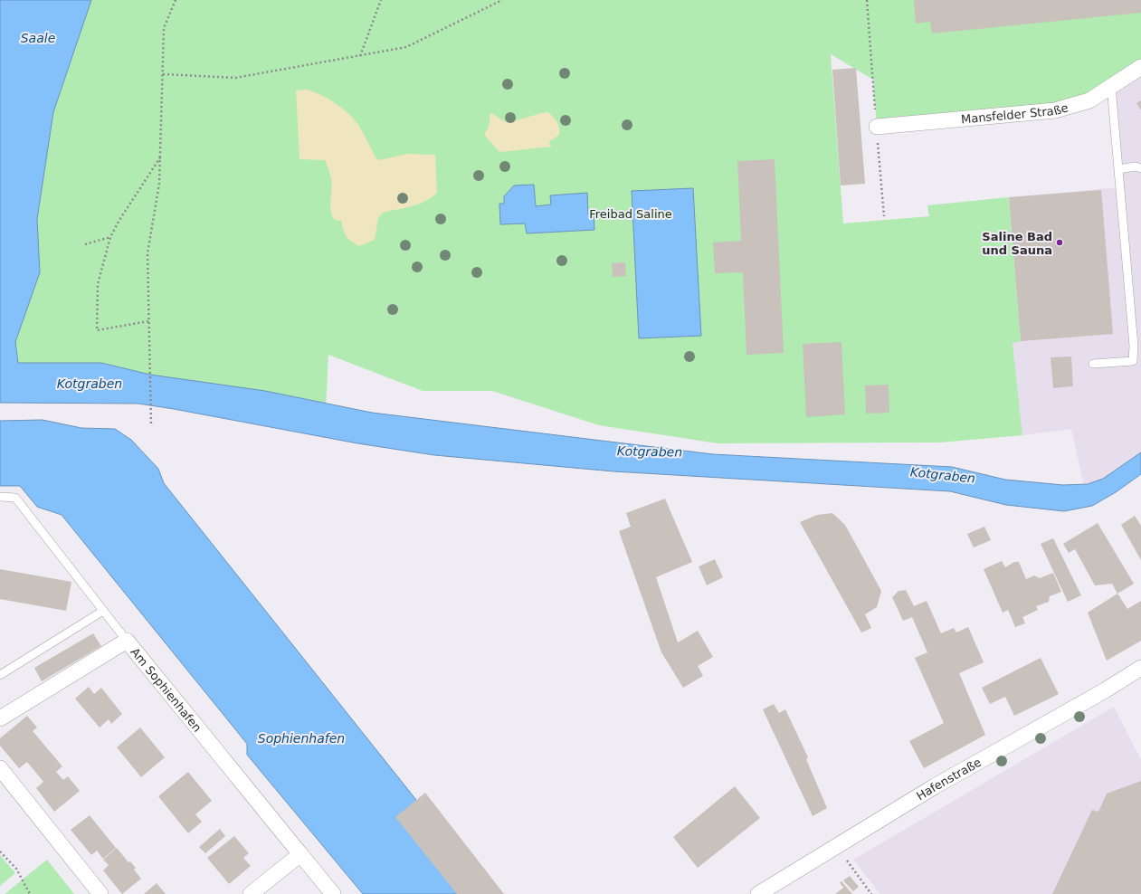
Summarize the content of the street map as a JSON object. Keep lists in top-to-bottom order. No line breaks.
{"streets":{"street":["Mansfelder Straße","Am Sophienhafen","Hafenstraße"]},"water":["Saale","Kotgraben","Sophienhafen"],"parks":["Freibad Saline"],"places":["Saline Bad und Sauna"]}
